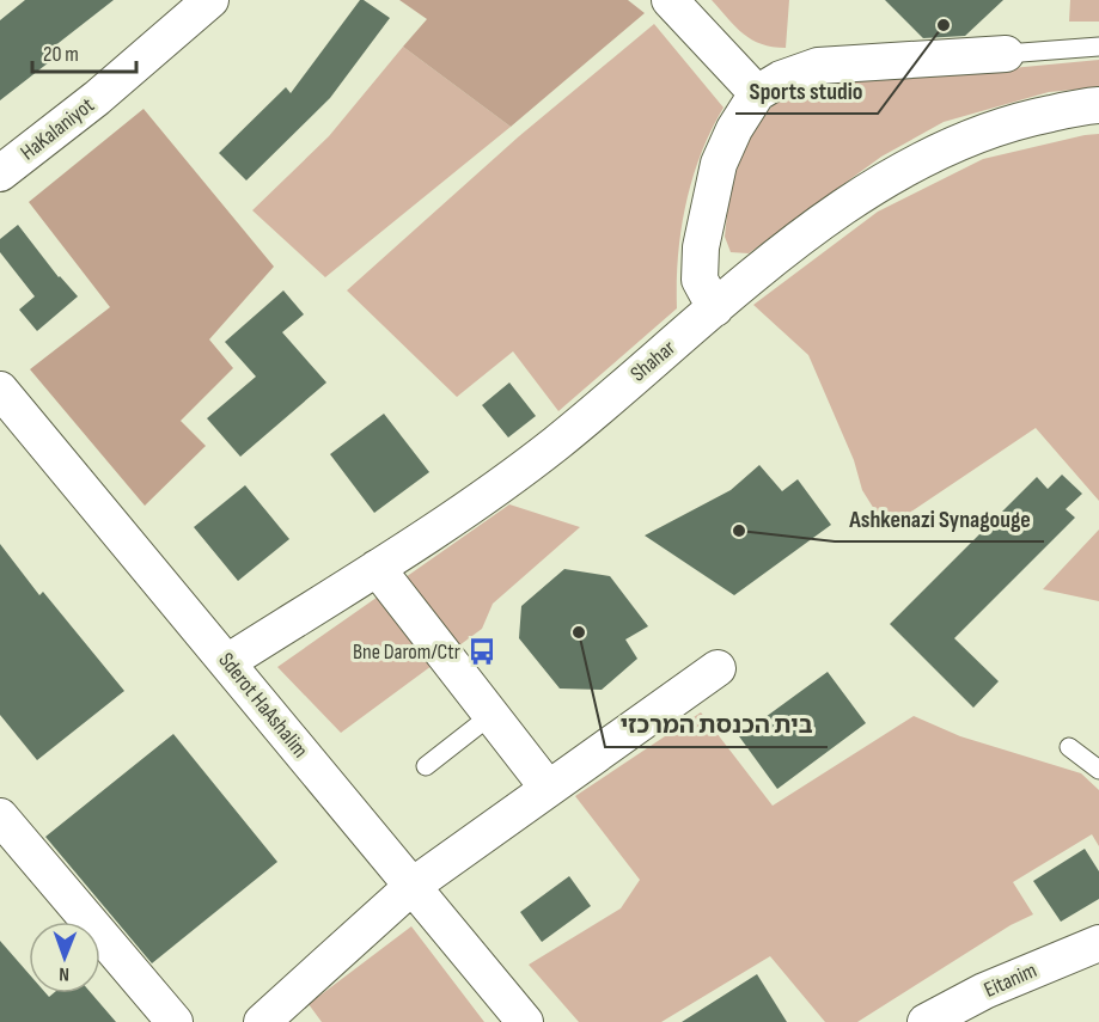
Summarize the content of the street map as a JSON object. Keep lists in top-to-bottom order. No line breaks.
{"streets":{"street":["HaKalaniyot","Shahar","Sderot HaAshalim","Eitanim"]},"crossings":[["Shahar","Sderot HaAshalim"]],"places":{"other":["Sports studio","Ashkenazi Synagouge","בית הכנסת המרכזי"],"bus stop":["Bne Darom/Ctr"]},"scale_bar":"20 m","north":"bottom"}
